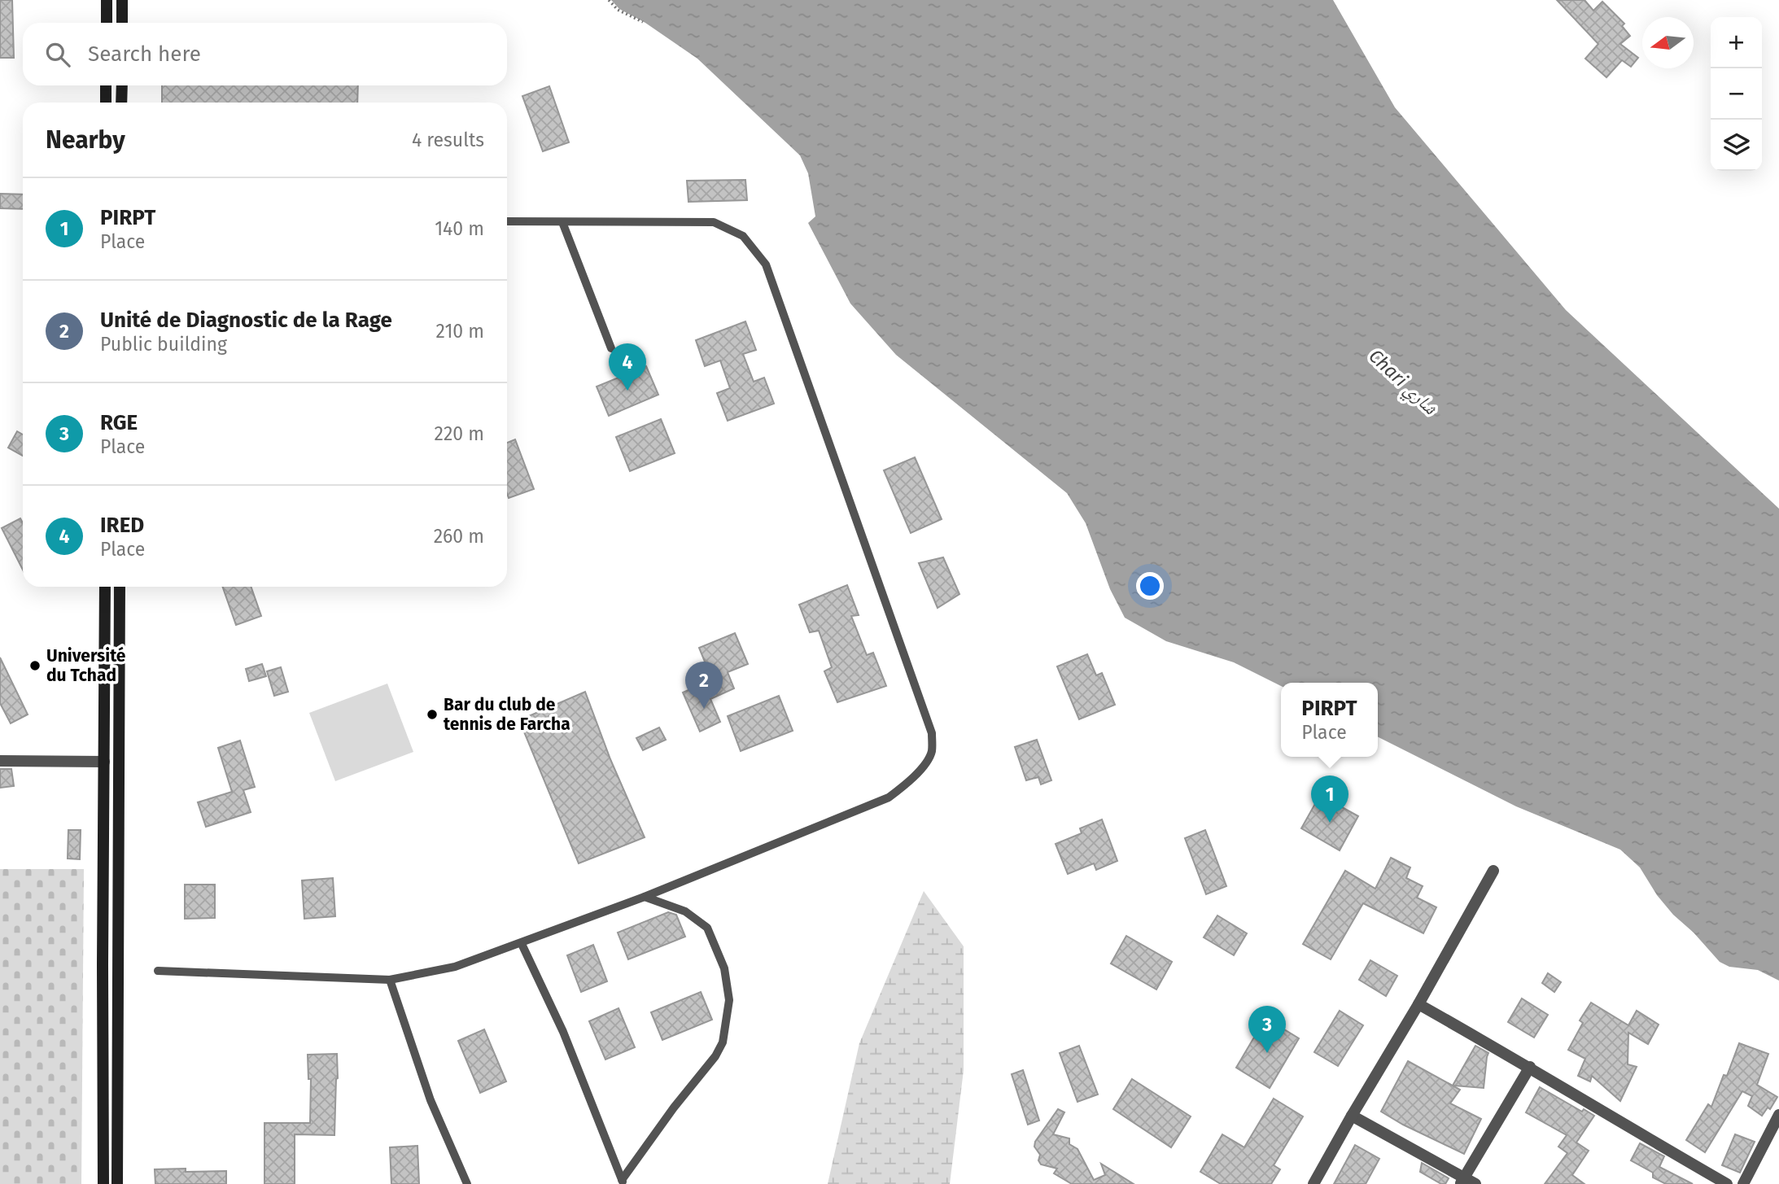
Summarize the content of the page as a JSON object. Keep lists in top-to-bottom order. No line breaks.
{"water":["Chari شاري"],"places":["Université du Tchad","Bar du club de tennis de Farcha"],"north":"left","page":{"map_buttons":["+","−"],"search":"Search here","heading":["Nearby","4 results"],"list":[{"mark":"1","name":"PIRPT","note":"Place","value":"140 m"},{"mark":"2","name":"Unité de Diagnostic de la Rage","note":"Public building","value":"210 m"},{"mark":"3","name":"RGE","note":"Place","value":"220 m"},{"mark":"4","name":"IRED","note":"Place","value":"260 m"}],"pins":["4","2","1","3"],"popup":["PIRPT","Place"]}}
